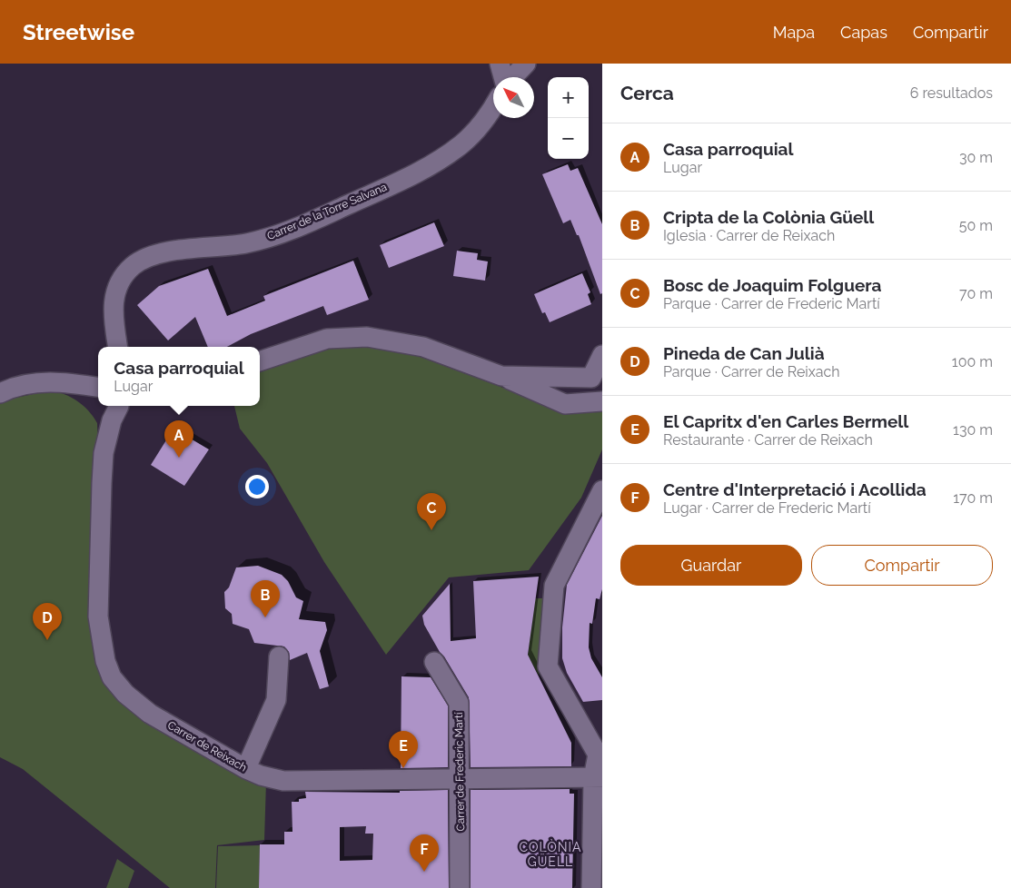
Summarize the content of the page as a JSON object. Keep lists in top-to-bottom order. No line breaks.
{"streets":{"street":["Carrer de la Torre Salvana","Carrer de Reixach","Carrer de Frederic Martí"]},"crossings":[["Carrer de Reixach","Carrer de Frederic Martí"]],"districts":["COLÒNIA GÜELL"],"north":"top left","page":{"header":"Streetwise","nav":["Mapa","Capas","Compartir"],"heading":["Cerca","6 resultados"],"map_buttons":["+","−"],"list":[{"mark":"A","name":"Casa parroquial","note":"Lugar","value":"30 m"},{"mark":"B","name":"Cripta de la Colònia Güell","note":"Iglesia · Carrer de Reixach","value":"50 m"},{"mark":"C","name":"Bosc de Joaquim Folguera","note":"Parque · Carrer de Frederic Martí","value":"70 m"},{"mark":"D","name":"Pineda de Can Julià","note":"Parque · Carrer de Reixach","value":"100 m"},{"mark":"E","name":"El Capritx d'en Carles Bermell","note":"Restaurante · Carrer de Reixach","value":"130 m"},{"mark":"F","name":"Centre d'Interpretació i Acollida","note":"Lugar · Carrer de Frederic Martí","value":"170 m"}],"popup":["Casa parroquial","Lugar"],"pins":["A","C","B","D","E","F"],"buttons":["Guardar","Compartir"]}}
